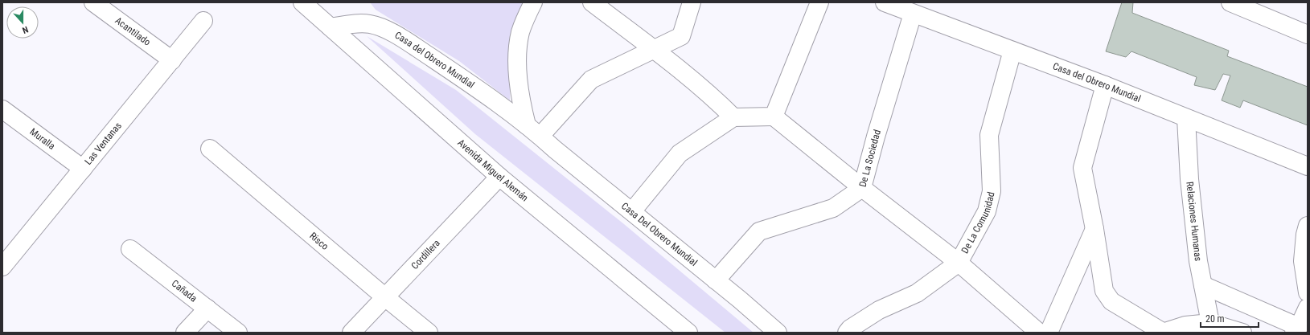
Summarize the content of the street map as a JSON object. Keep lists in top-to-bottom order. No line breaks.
{"streets":{"street":["Acantilado","Casa del Obrero Mundial","Muralla","Las Ventanas","De La Sociedad","Avenida Miguel Alemán","Relaciones Humanas","De La Comunidad","Casa Del Obrero Mundial","Risco","Cordillera","Cañada"]},"crossings":[["Acantilado","Las Ventanas"],["Casa del Obrero Mundial","De La Sociedad"],["Casa del Obrero Mundial","Avenida Miguel Alemán"],["Casa del Obrero Mundial","Relaciones Humanas"],["Casa del Obrero Mundial","De La Comunidad"],["Casa del Obrero Mundial","Casa Del Obrero Mundial"],["Muralla","Las Ventanas"],["De La Sociedad","Casa Del Obrero Mundial"],["Avenida Miguel Alemán","Cordillera"],["Risco","Cordillera"]],"scale_bar":"20 m","north":"bottom"}
